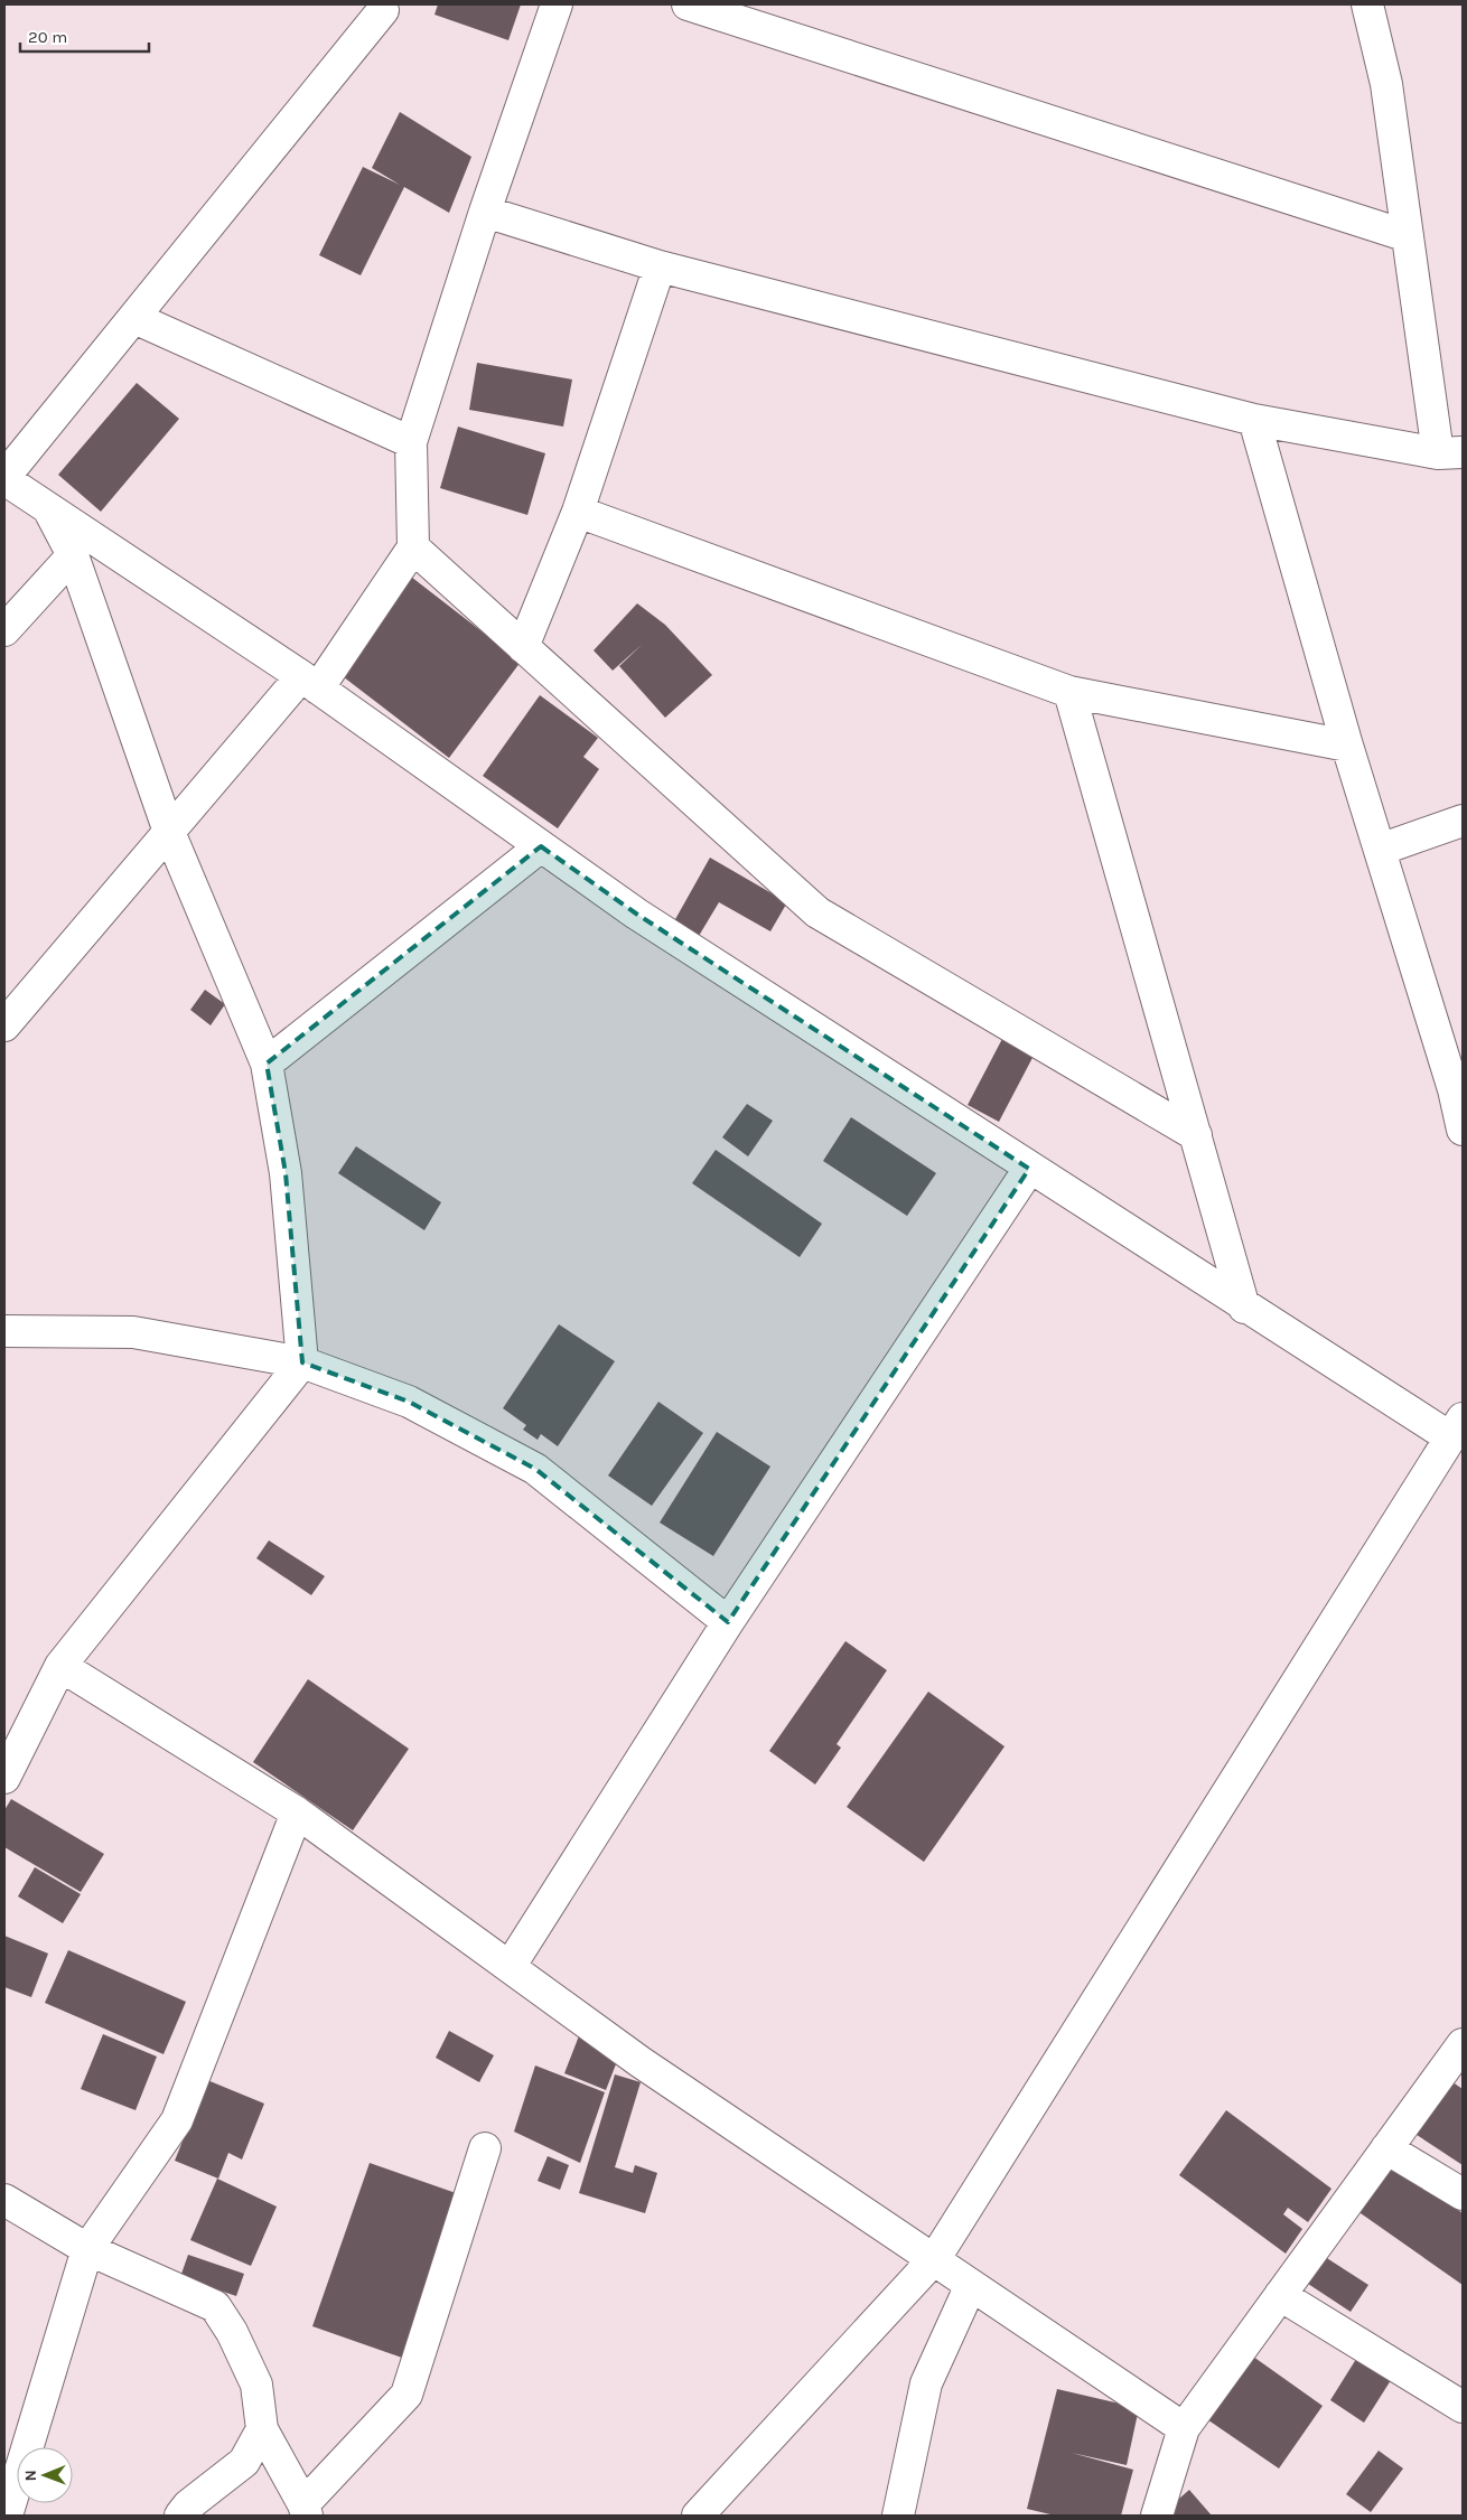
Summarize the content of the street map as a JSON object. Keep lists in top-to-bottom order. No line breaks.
{"scale_bar":"20 m","north":"left"}
